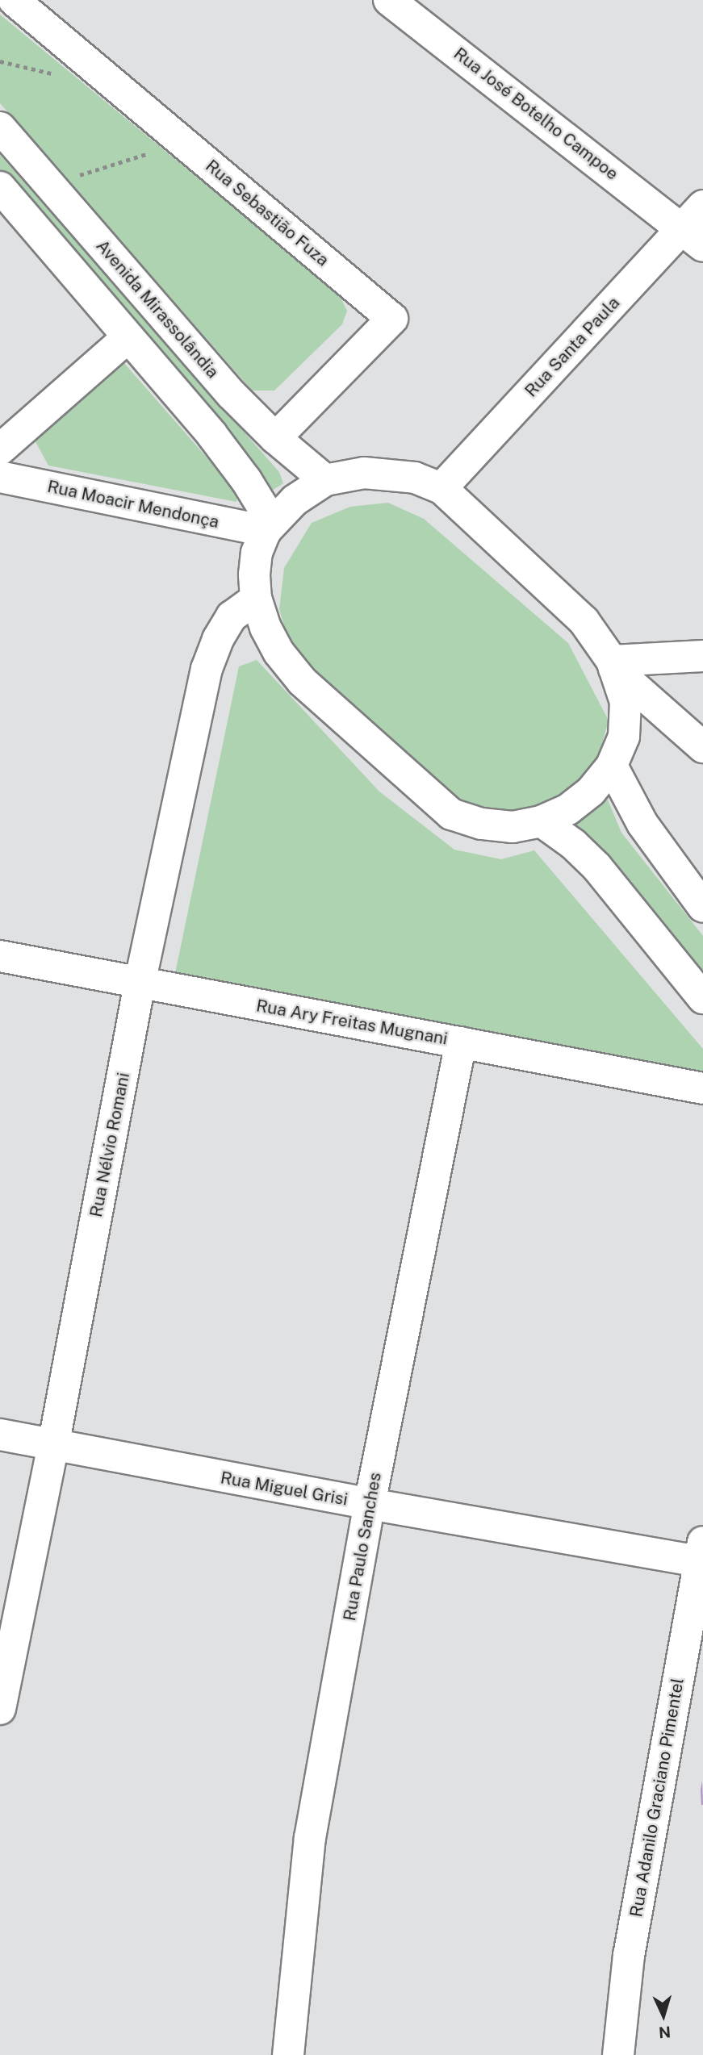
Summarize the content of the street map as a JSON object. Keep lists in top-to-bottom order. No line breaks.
{"streets":{"street":["Rua José Botelho Campoe","Rua Sebastião Fuza","Avenida Mirassolândia","Rua Santa Paula","Rua Moacir Mendonça","Rua Ary Freitas Mugnani","Rua Nélvio Romani","Rua Miguel Grisi","Rua Paulo Sanches","Rua Adanilo Graciano Pimentel"]},"crossings":[["Rua José Botelho Campoe","Rua Santa Paula"],["Rua Sebastião Fuza","Avenida Mirassolândia"],["Rua Ary Freitas Mugnani","Rua Nélvio Romani"],["Rua Ary Freitas Mugnani","Rua Paulo Sanches"],["Rua Nélvio Romani","Rua Miguel Grisi"],["Rua Miguel Grisi","Rua Paulo Sanches"],["Rua Miguel Grisi","Rua Adanilo Graciano Pimentel"]],"north":"bottom"}
